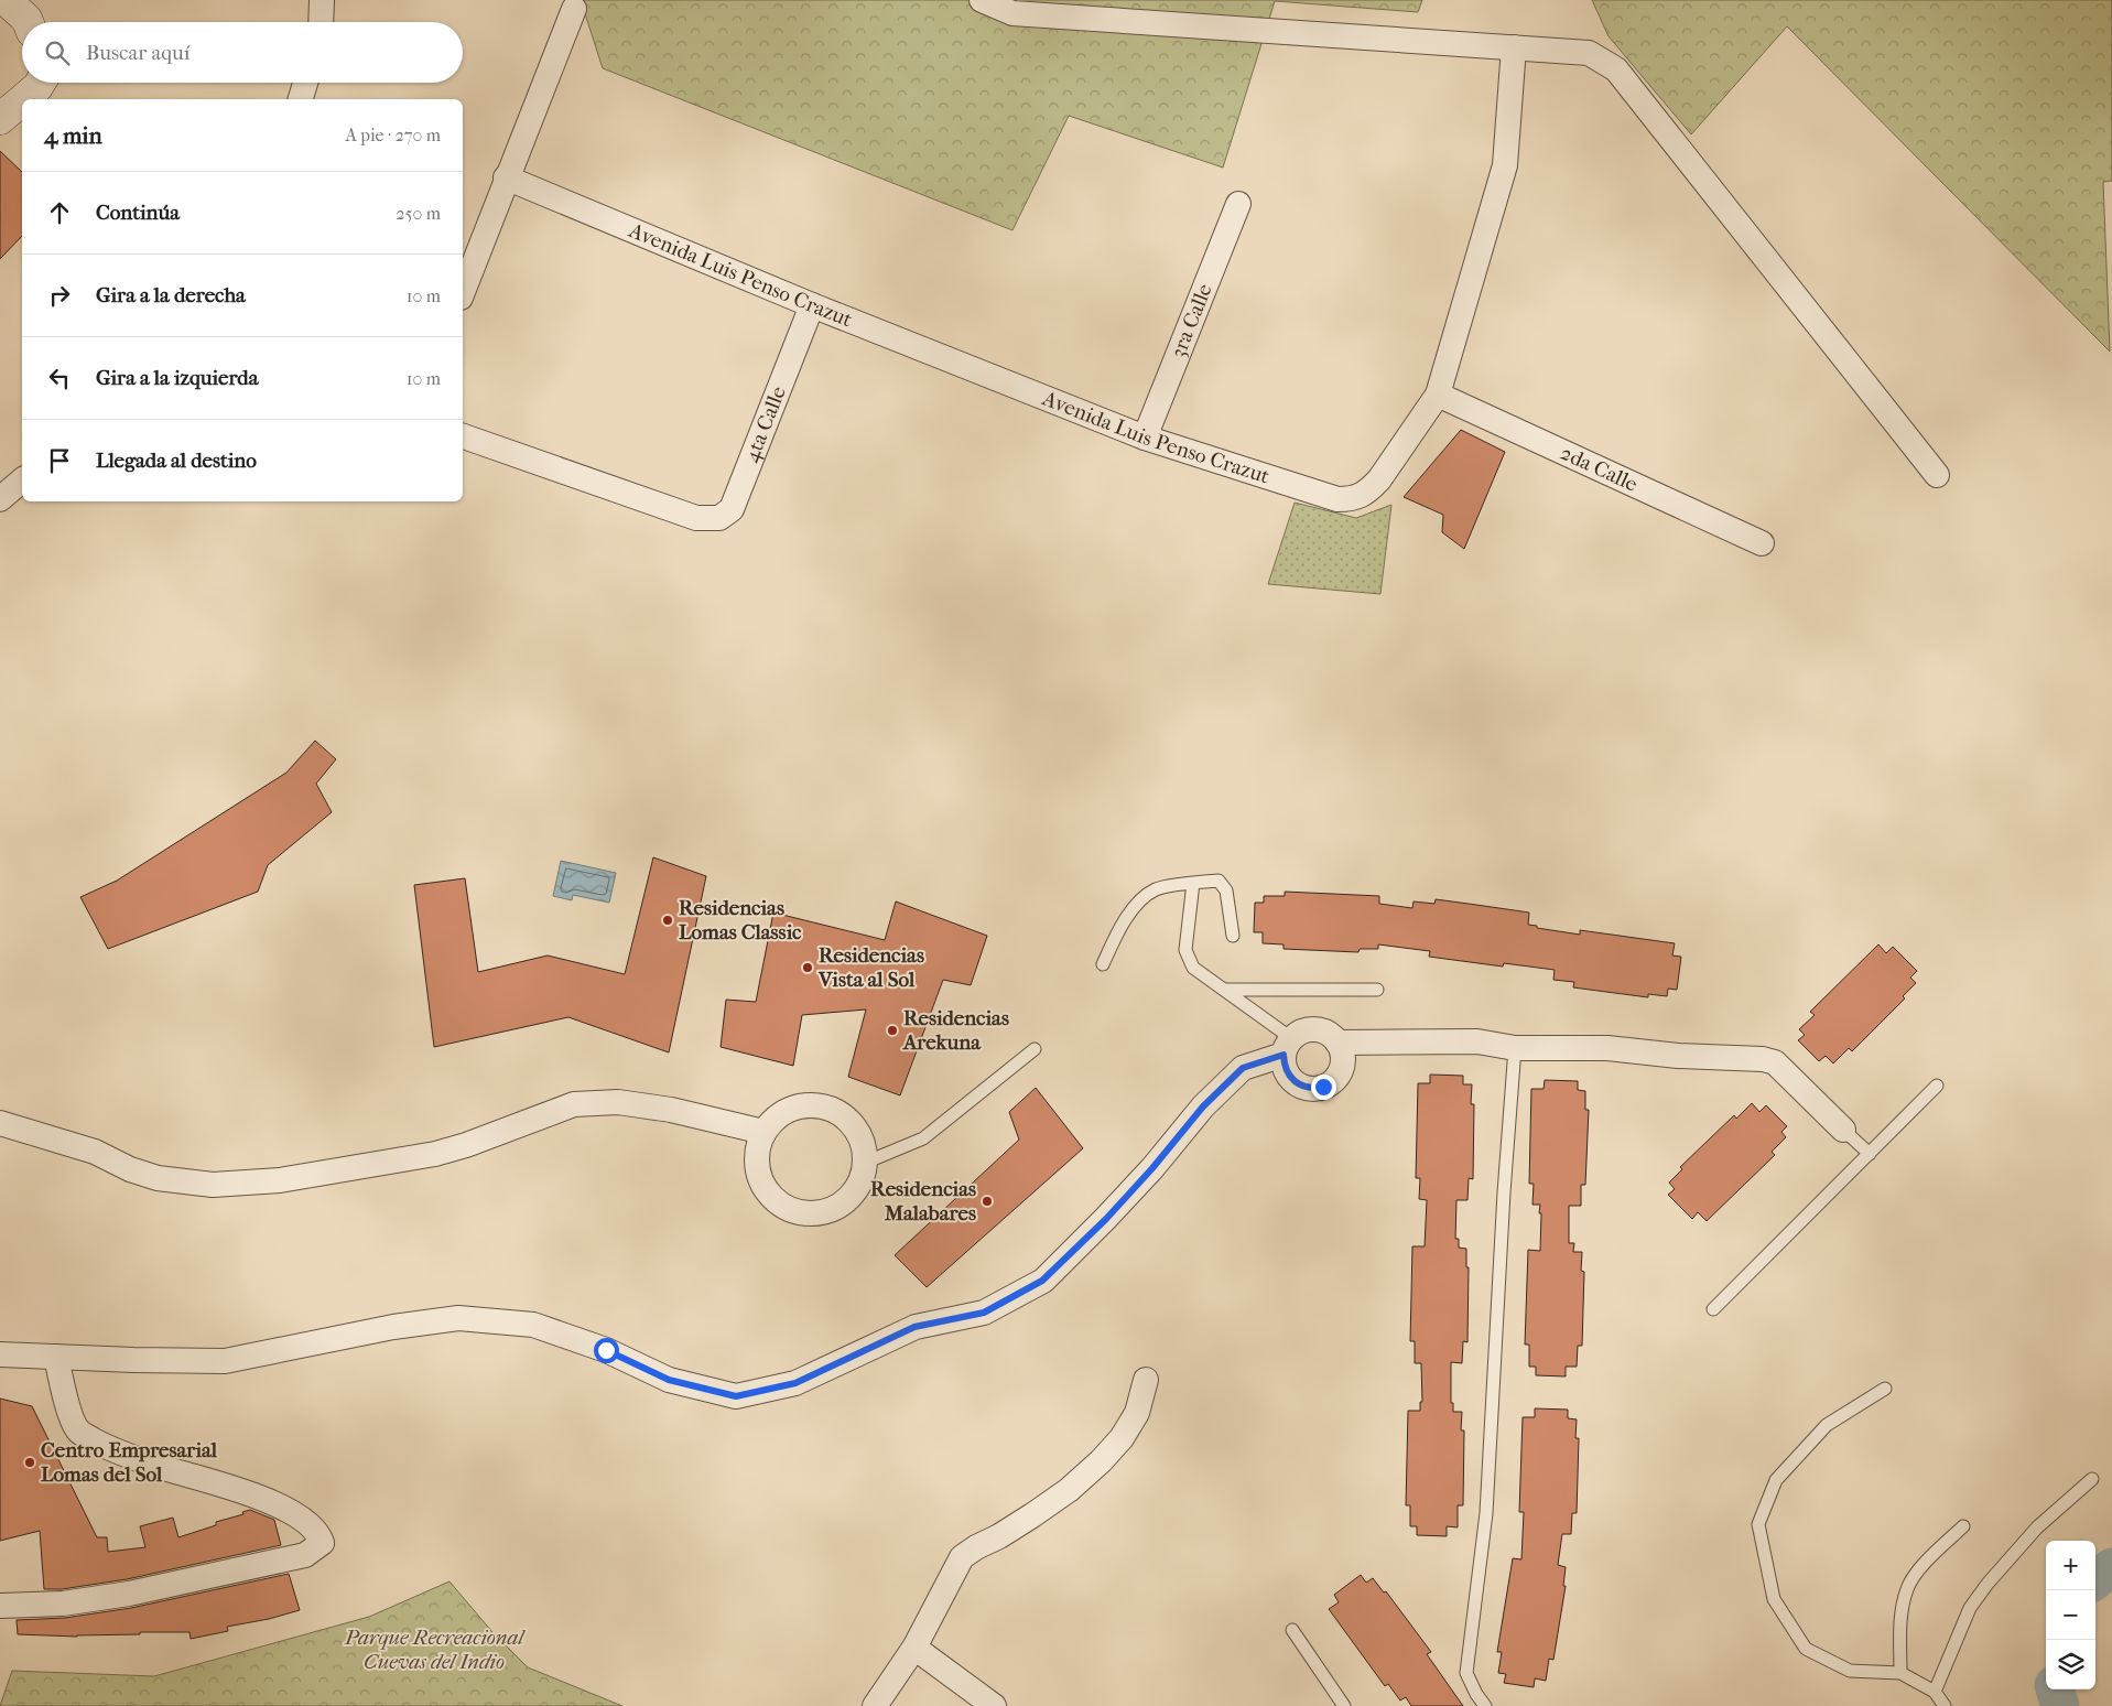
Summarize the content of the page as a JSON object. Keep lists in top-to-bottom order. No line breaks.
{"streets":{"street":["Avenida Luis Penso Crazut","3ra Calle","4ta Calle","2da Calle"]},"crossings":[["Avenida Luis Penso Crazut","3ra Calle"],["Avenida Luis Penso Crazut","4ta Calle"],["Avenida Luis Penso Crazut","2da Calle"]],"parks":["Parque Recreacional Cuevas del Indio"],"places":["Residencias Lomas Classic","Residencias Vista al Sol","Residencias Arekuna","Residencias Malabares","Centro Empresarial Lomas del Sol"],"page":{"search":"Buscar aquí","heading":["4 min","A pie · 270 m"],"list":[["Continúa","250 m"],["Gira a la derecha","10 m"],["Gira a la izquierda","10 m"],"Llegada al destino"],"map_buttons":["+","−"]}}
